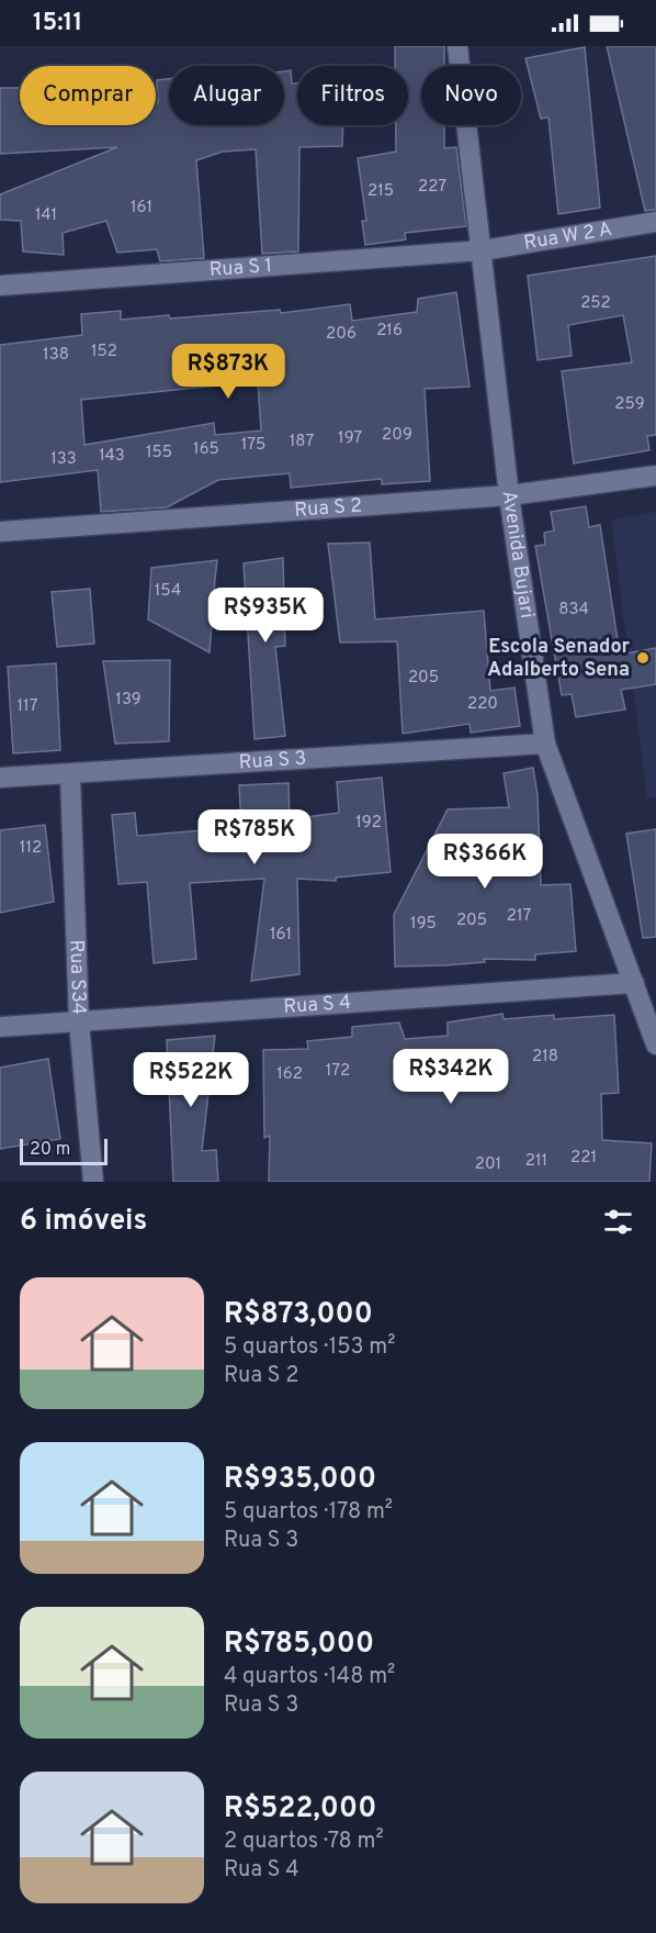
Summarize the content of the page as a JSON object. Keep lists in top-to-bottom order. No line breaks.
{"streets":{"street":["Rua W 2 A","Rua S 1","Rua S 2","Avenida Bujari","Rua S 3","Rua S34","Rua S 4"]},"crossings":[["Rua W 2 A","Rua S 1"],["Rua W 2 A","Avenida Bujari"],["Rua S 1","Avenida Bujari"],["Rua S 2","Avenida Bujari"],["Avenida Bujari","Rua S 3"],["Avenida Bujari","Rua S 4"],["Rua S 3","Rua S34"],["Rua S34","Rua S 4"]],"places":["Escola Senador Adalberto Sena"],"house_numbers":["227","215","161","141","252","216","206","152","138","259","209","197","187","175","165","155","143","133","154","834","205","139","220","117","192","112","217","205","195","161","218","172","162","221","211","201"],"scale_bar":"20 m","page":{"status":"15:11","chip":["Comprar","Alugar","Filtros","Novo"],"price":["R$873K","R$935K","R$785K","R$366K","R$342K","R$522K"],"scale":"20 m","heading":"6 imóveis","list":[{"name":"R$873,000","note":"5 quartos · 153 m² · Rua S 2"},{"name":"R$935,000","note":"5 quartos · 178 m² · Rua S 3"},{"name":"R$785,000","note":"4 quartos · 148 m² · Rua S 3"},{"name":"R$522,000","note":"2 quartos · 78 m² · Rua S 4"}]}}
